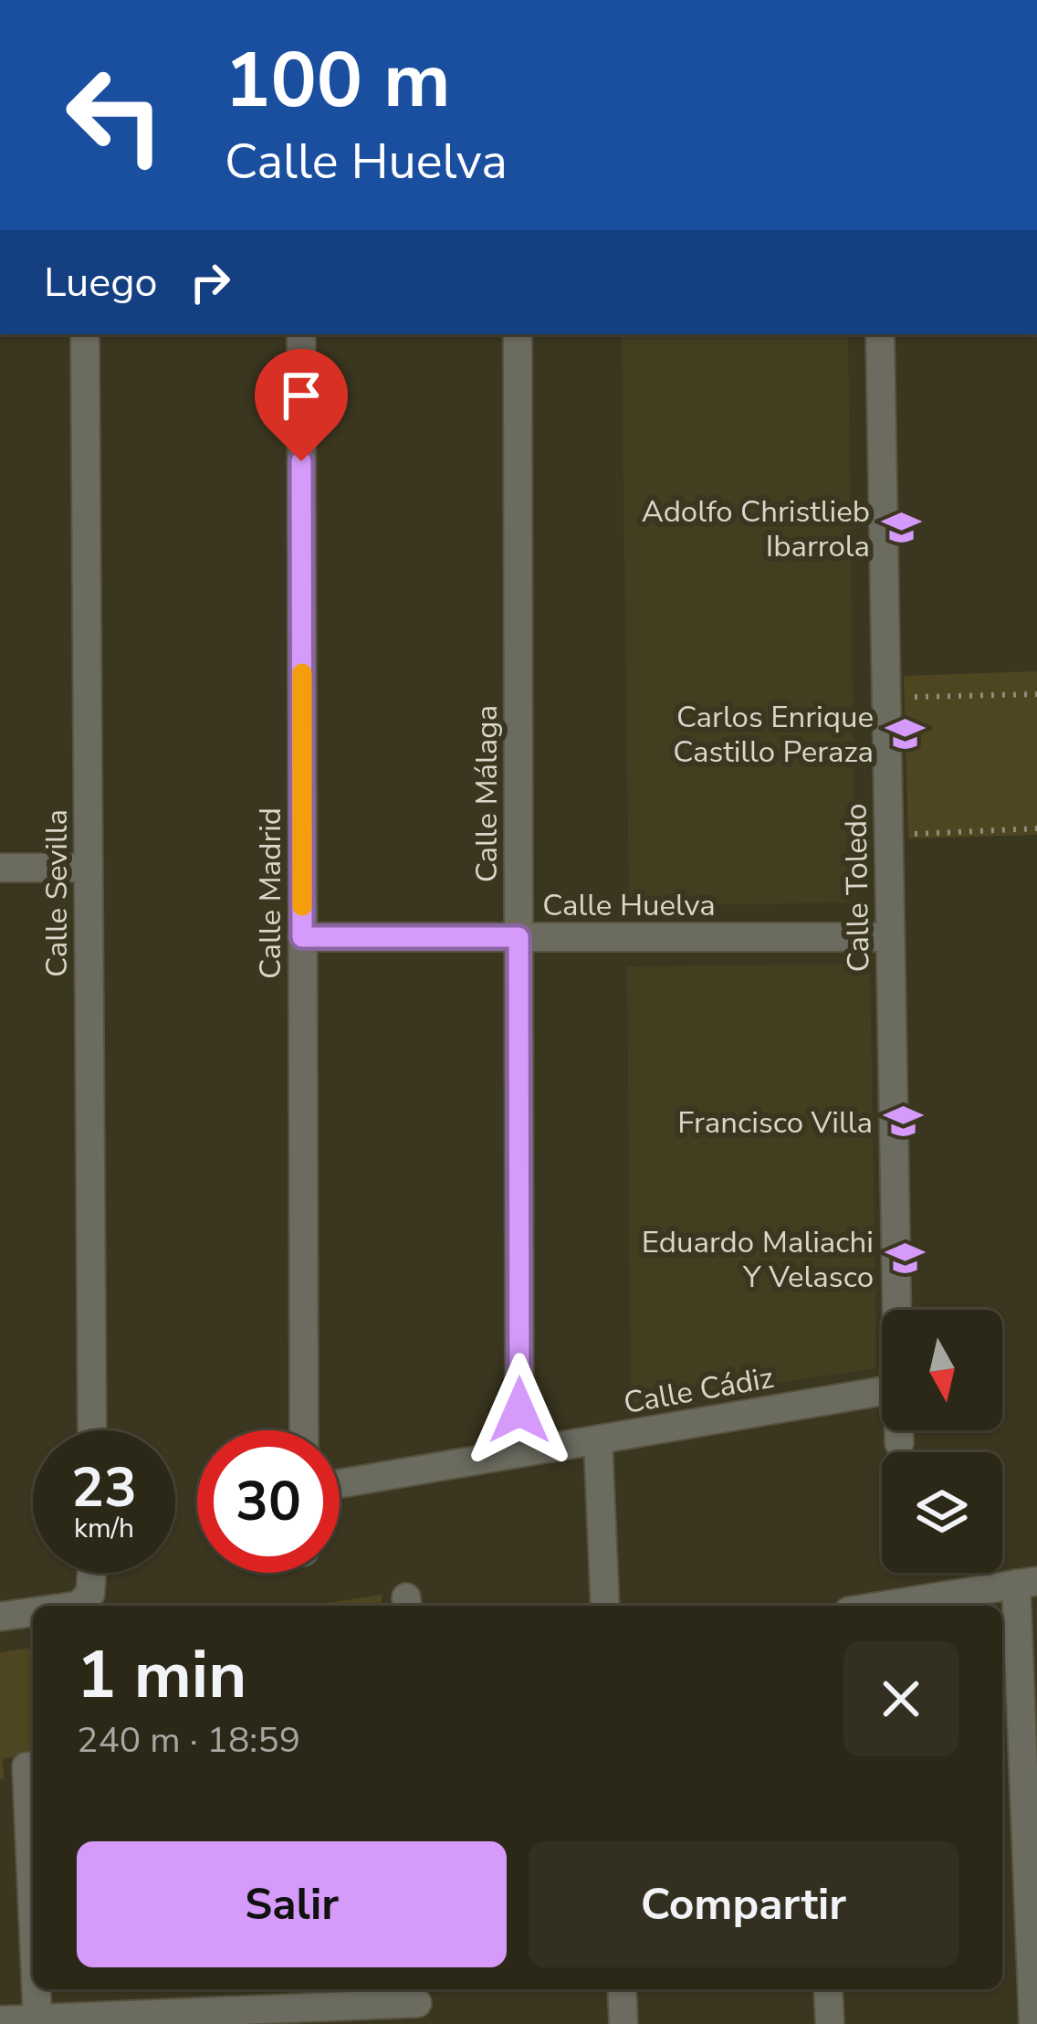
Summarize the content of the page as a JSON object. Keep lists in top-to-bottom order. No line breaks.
{"streets":{"street":["Calle Málaga","Calle Toledo","Calle Sevilla","Calle Madrid","Calle Huelva","Calle Cádiz"]},"crossings":[["Calle Málaga","Calle Huelva"],["Calle Málaga","Calle Cádiz"],["Calle Toledo","Calle Huelva"],["Calle Madrid","Calle Huelva"]],"places":{"school or university":["Adolfo Christlieb Ibarrola","Carlos Enrique Castillo Peraza","Francisco Villa","Eduardo Maliachi Y Velasco"]},"north":"bottom","page":{"turn":["100 m","Calle Huelva"],"then":"Luego","speed":"23 km/h","limit":"30","heading":["1 min","240 m · 18:59"],"buttons":["Salir","Compartir"]}}
